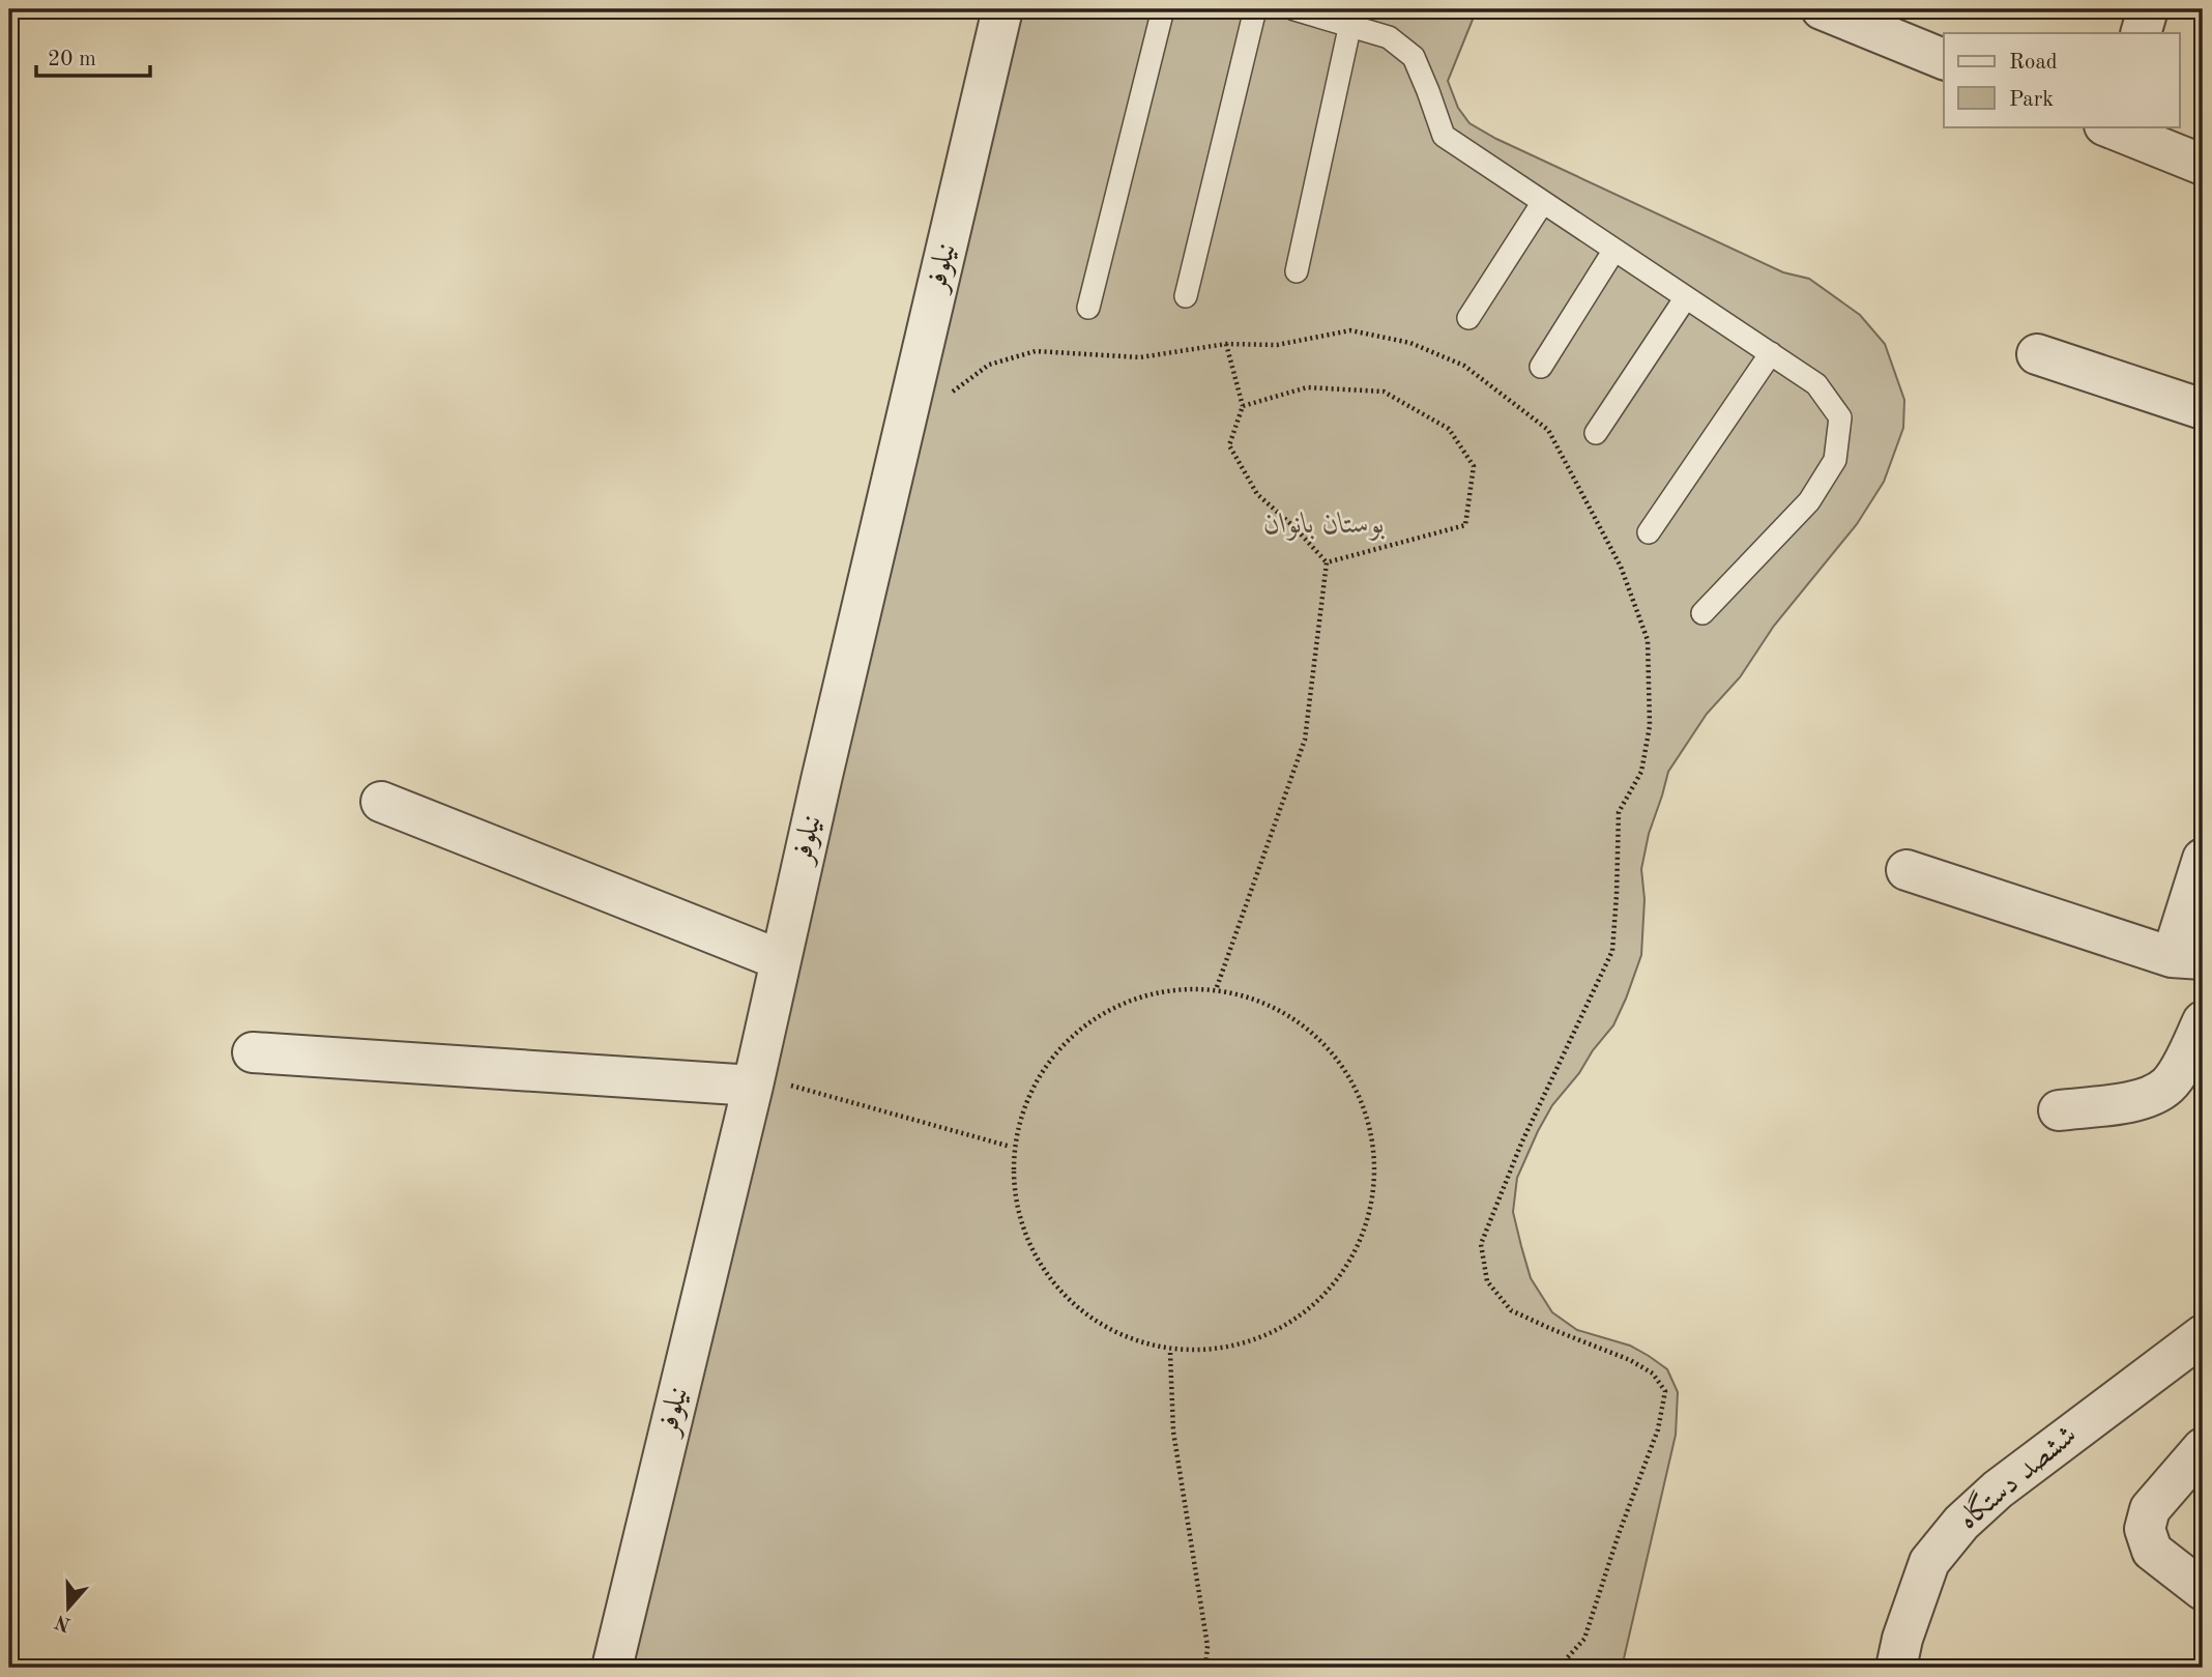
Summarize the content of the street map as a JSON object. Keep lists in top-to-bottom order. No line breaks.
{"streets":{"street":["نیلوفر","ششصد دستگاه"]},"parks":["بوستان بانوان"],"legend":["Road","Park"],"scale_bar":"20 m","north":"bottom"}
